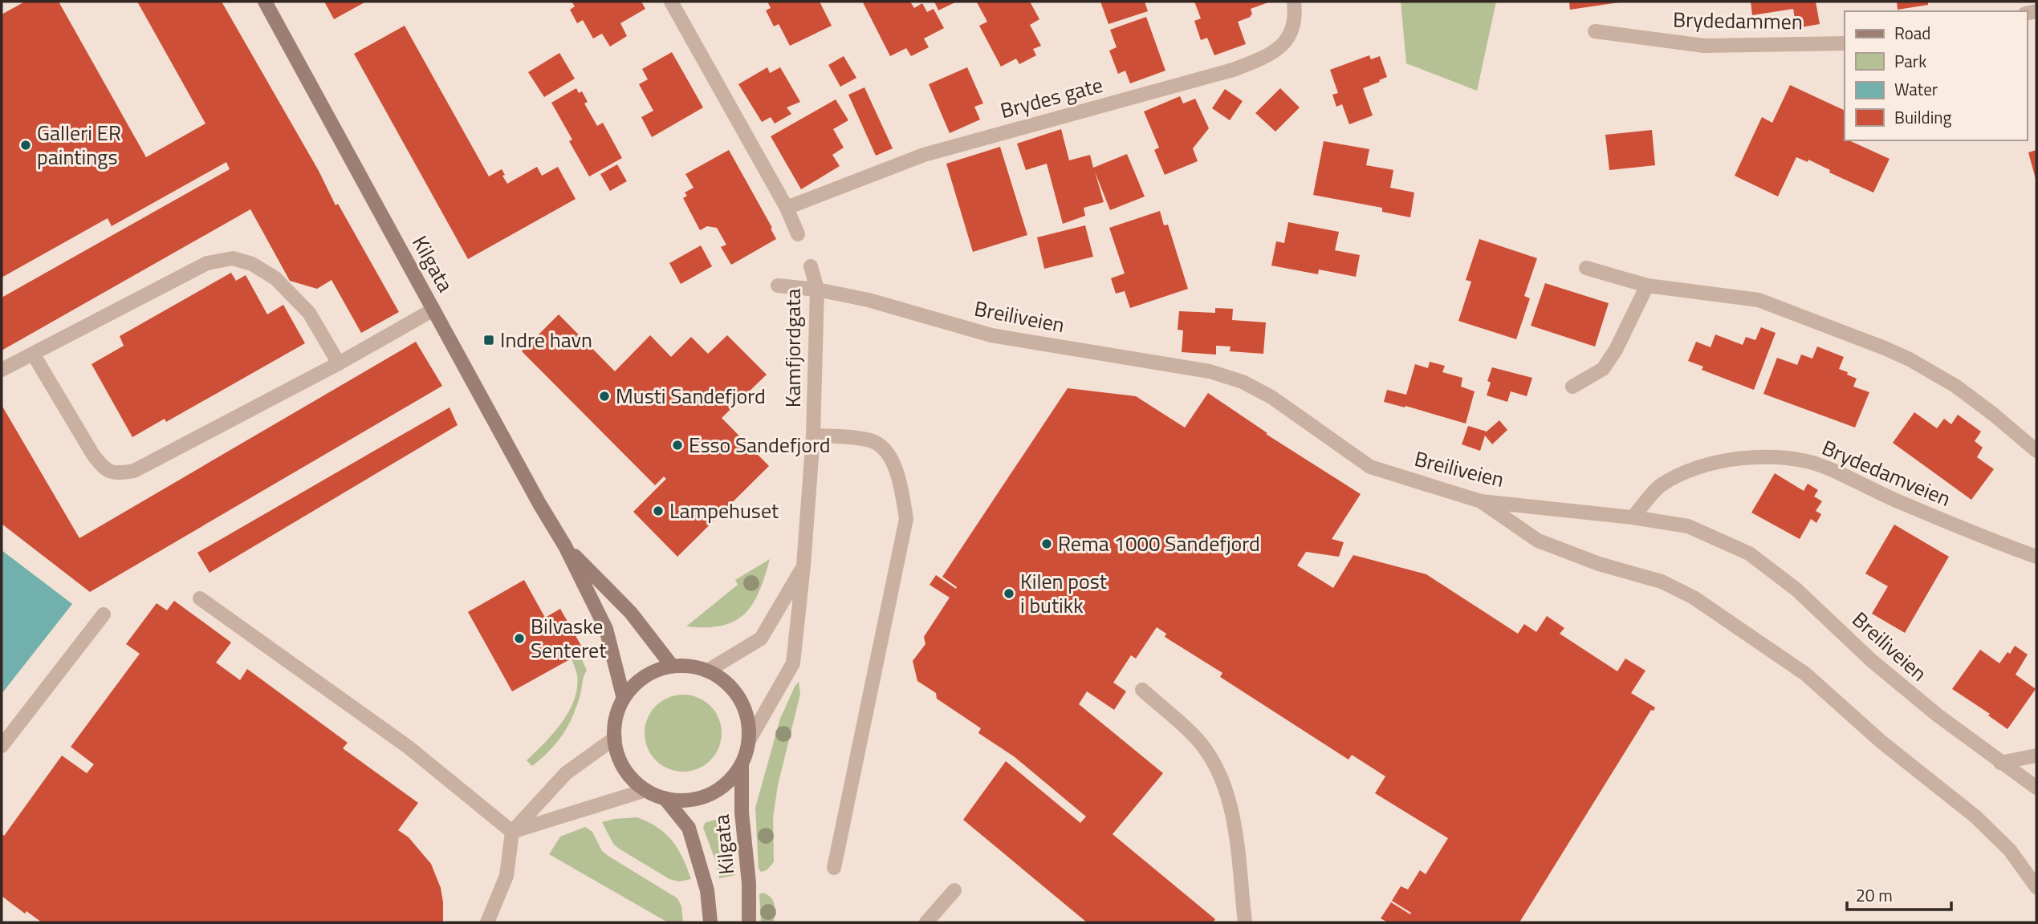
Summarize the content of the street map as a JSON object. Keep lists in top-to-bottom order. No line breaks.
{"streets":{"main road":["Kilgata"],"street":["Brydedammen","Brydes gate","Breiliveien","Kamfjordgata","Brydedamveien"]},"crossings":[["Kilgata","Kamfjordgata"],["Breiliveien","Kamfjordgata"],["Breiliveien","Brydedamveien"]],"places":{"other":["Galleri ER paintings","Musti Sandefjord","Esso Sandefjord","Lampehuset","Rema 1000 Sandefjord","Kilen post i butikk","Bilvaske Senteret"],"transit":["Indre havn"]},"legend":["Road","Park","Water","Building"],"scale_bar":"20 m"}
